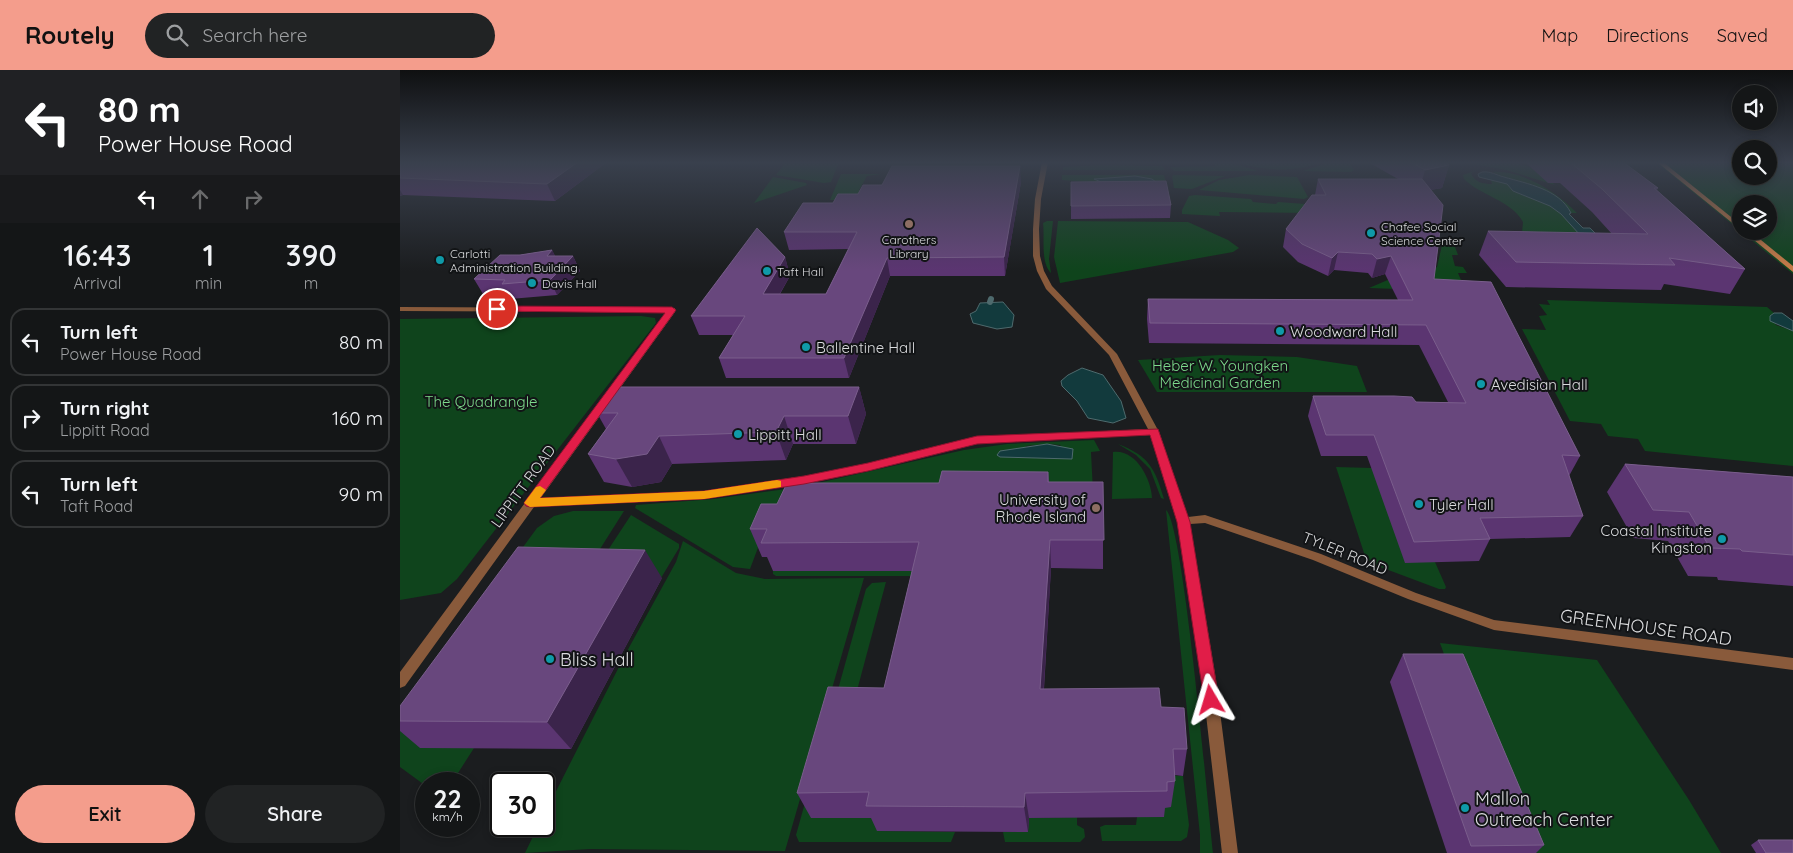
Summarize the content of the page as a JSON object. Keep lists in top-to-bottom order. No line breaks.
{"streets":{"street":["LIPPITT ROAD","TYLER ROAD","GREENHOUSE ROAD"]},"crossings":[["TYLER ROAD","GREENHOUSE ROAD"]],"parks":["Heber W. Youngken Medicinal Garden","The Quadrangle"],"places":["Carothers Library","Chafee Social Science Center","Carlotti Administration Building","Taft Hall","Davis Hall","Woodward Hall","Ballentine Hall","Avedisian Hall","Lippitt Hall","Tyler Hall","University of Rhode Island","Coastal Institute Kingston","Bliss Hall","Mallon Outreach Center"],"page":{"header":"Routely","search":"Search here","nav":["Map","Directions","Saved"],"turn":["80 m","Power House Road"],"eta":["16:43","Arrival","1","min","390","m"],"list":[{"name":"Turn left","note":"Power House Road","value":"80 m"},{"name":"Turn right","note":"Lippitt Road","value":"160 m"},{"name":"Turn left","note":"Taft Road","value":"90 m"}],"speed":"22 km/h","limit":"30","buttons":["Exit","Share"]}}
